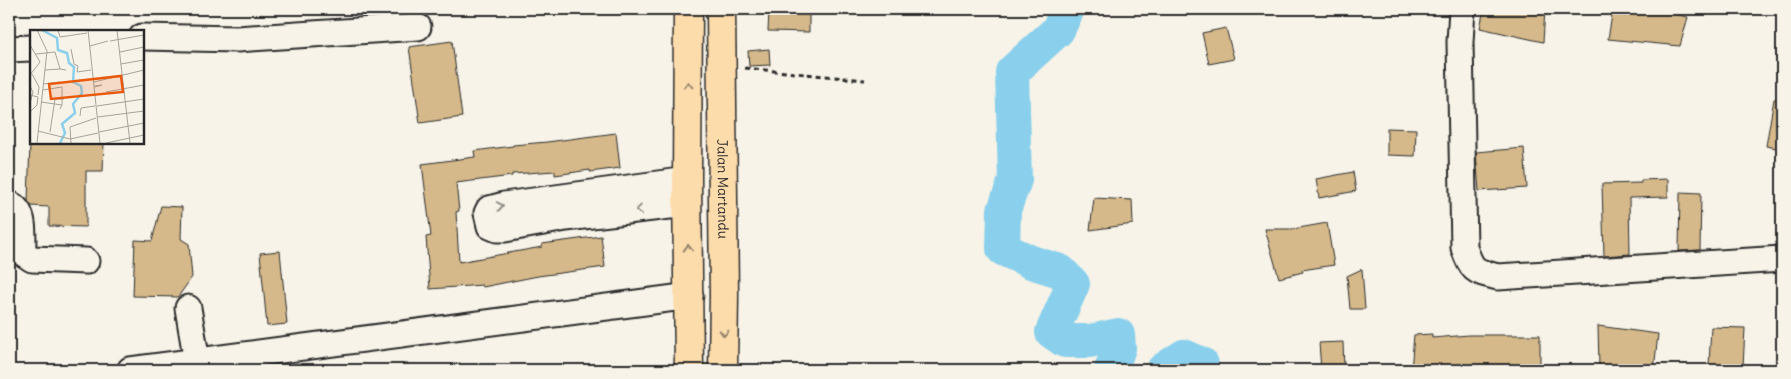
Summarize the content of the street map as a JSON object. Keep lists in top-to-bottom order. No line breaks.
{"streets":{"highway":["Jalan Martandu"]}}
